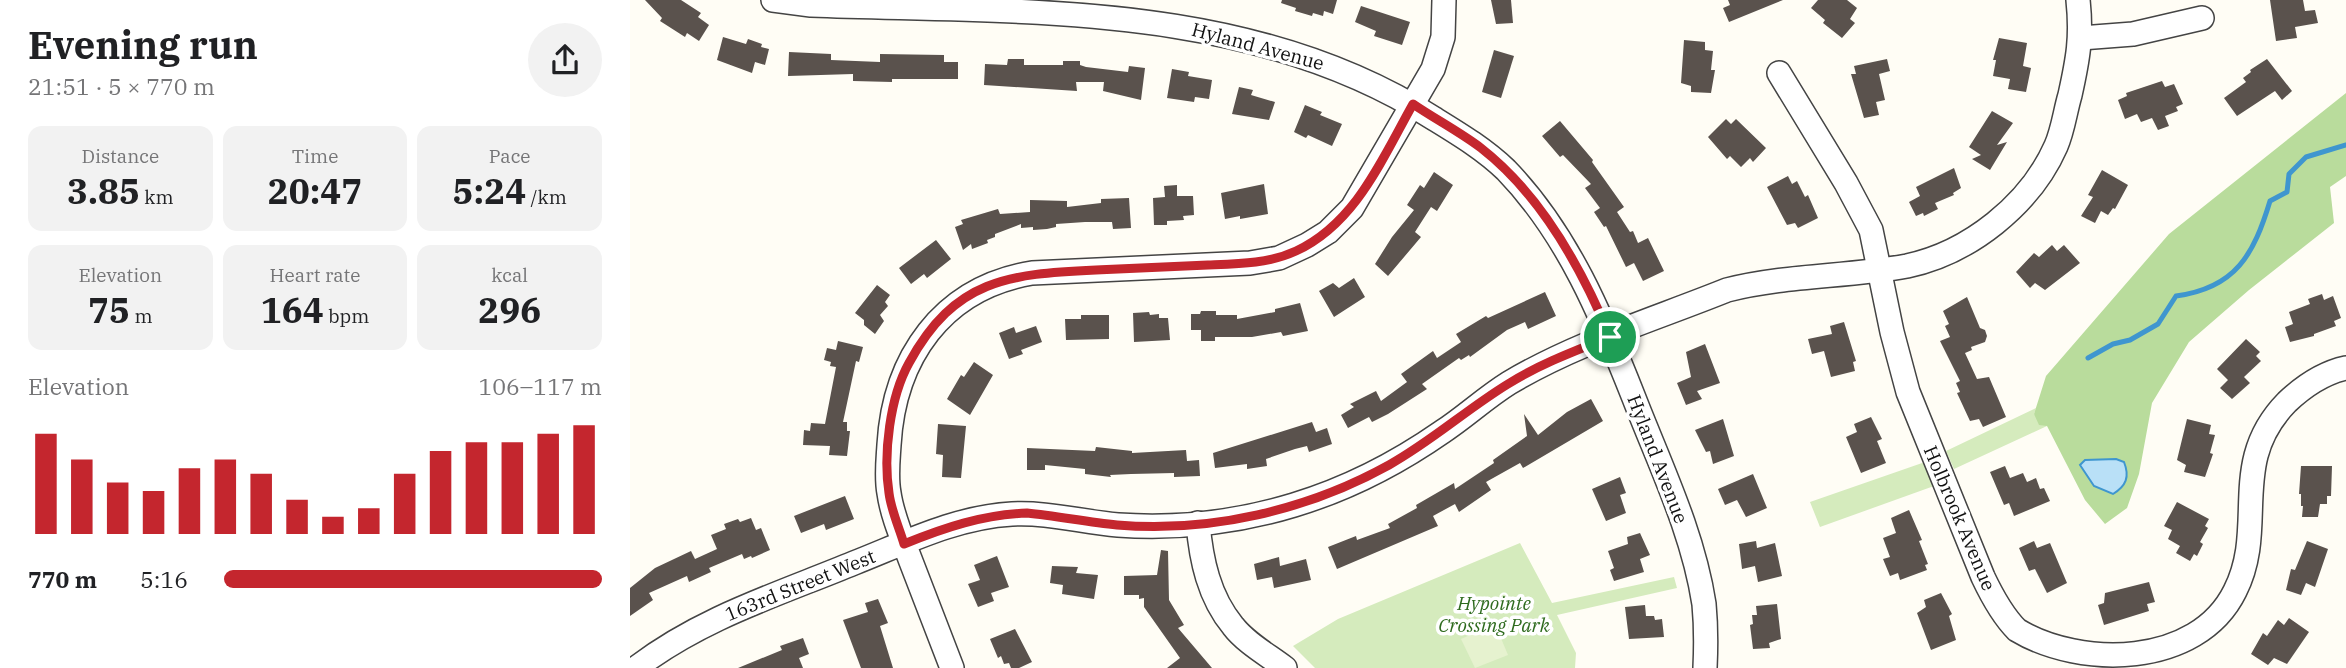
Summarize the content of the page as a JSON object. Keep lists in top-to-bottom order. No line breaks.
{"streets":{"street":["Hyland Avenue","Holbrook Avenue","163rd Street West"]},"crossings":[["Hyland Avenue","163rd Street West"],["Holbrook Avenue","163rd Street West"]],"parks":["Hypointe Crossing Park"],"page":{"heading":["Evening run","21:51 · 5 × 770 m"],"stats":[["Distance","3.85 km"],["Time","20:47"],["Pace","5:24 /km"],["Elevation","75 m"],["Heart rate","164 bpm"],["kcal","296"]],"chart":["Elevation","106–117 m"],"list":[{"name":"770 m","note":"5:16"}]}}
